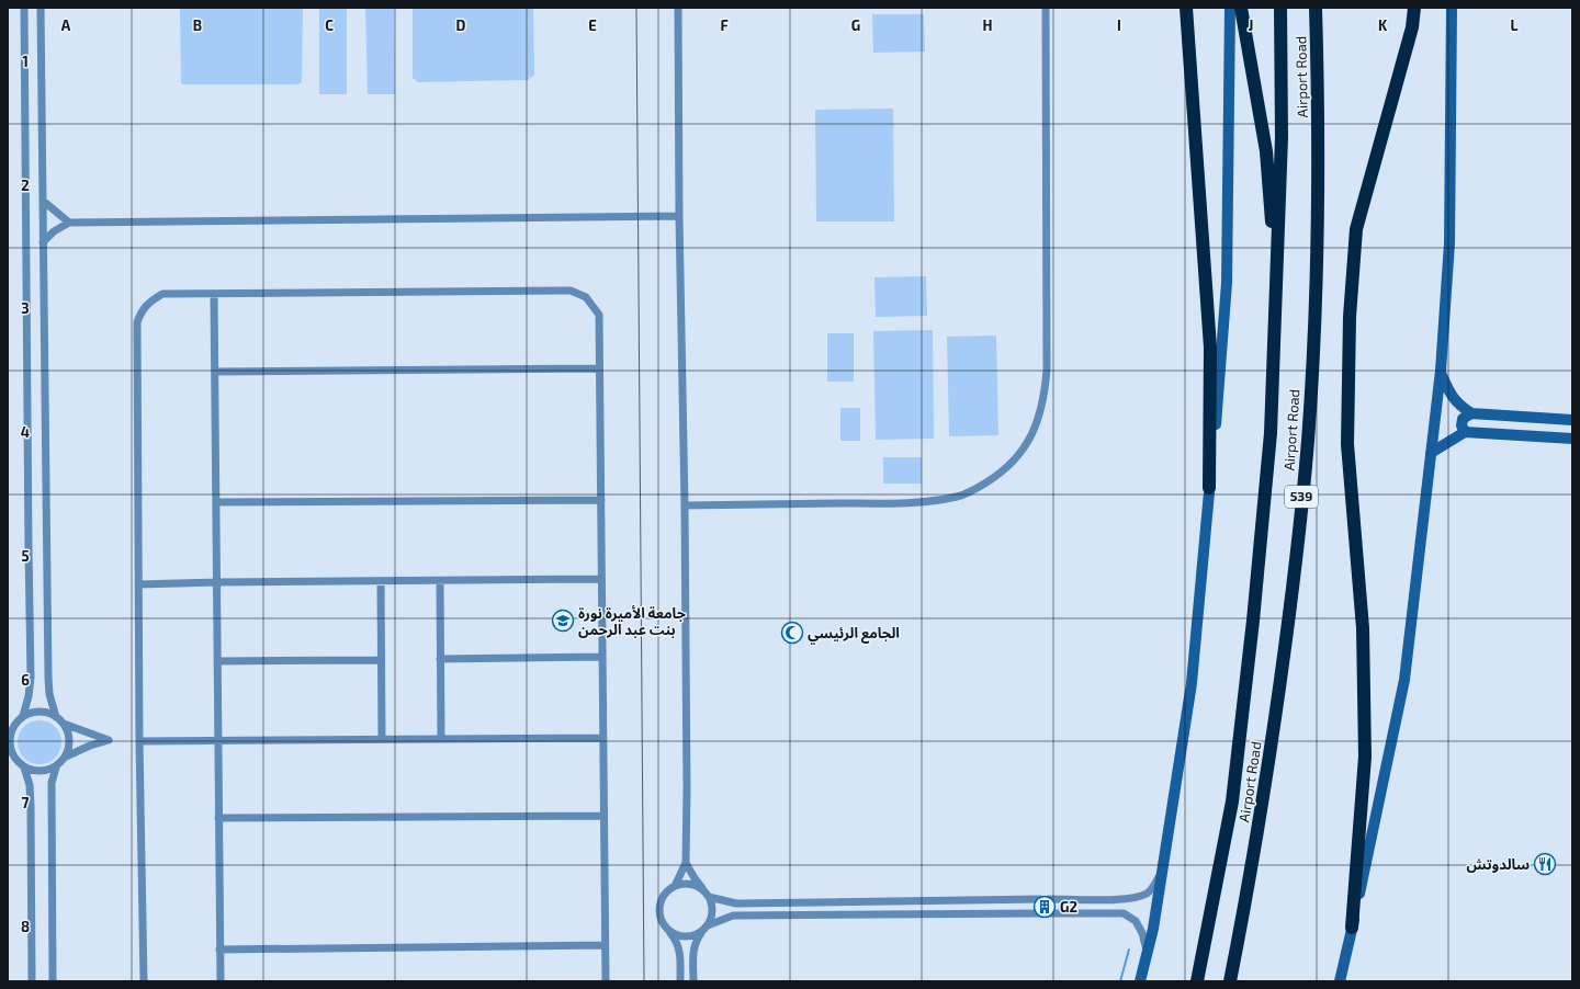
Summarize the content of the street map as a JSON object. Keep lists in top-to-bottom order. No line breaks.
{"streets":{"highway":["Airport Road","539"]},"places":{"school or university":["جامعة الأميرة نورة بنت عبد الرحمن"],"mosque":["الجامع الرئيسي"],"restaurant":["سالدوتش"],"building":["G2"]},"grid":{"columns":["A","B","C","D","E","F","G","H","I","J","K","L"],"rows":["1","2","3","4","5","6","7","8"]}}
